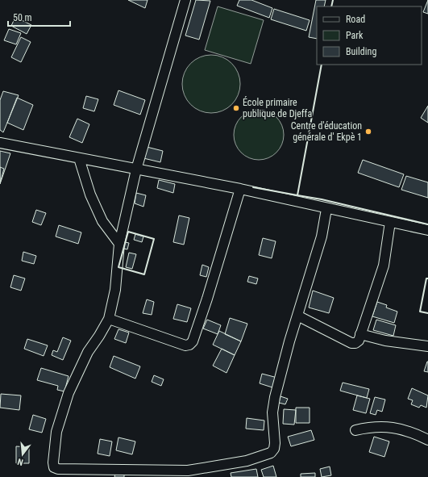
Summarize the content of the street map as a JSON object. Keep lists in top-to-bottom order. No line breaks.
{"places":["École primaire publique de Djeffa","Centre d'éducation générale d' Ekpè 1"],"legend":["Road","Park","Building"],"scale_bar":"50 m","north":"bottom"}
